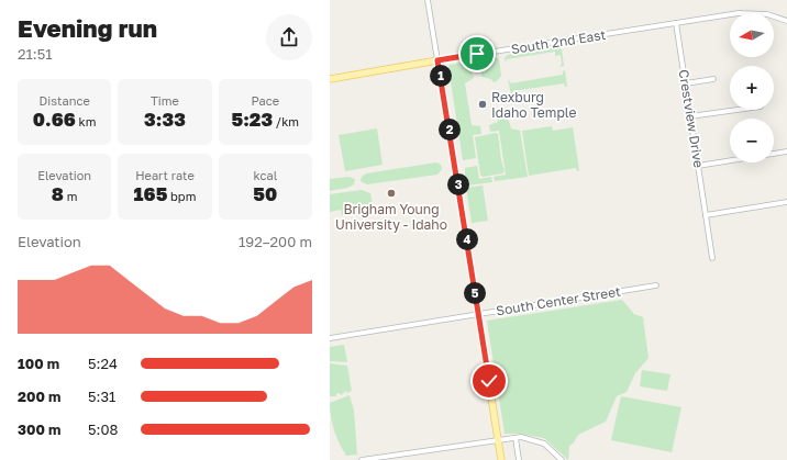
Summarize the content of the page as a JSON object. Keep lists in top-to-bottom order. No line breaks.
{"streets":{"main road":["South 2nd East"],"street":["Crestview Drive","South Center Street"]},"crossings":[["South 2nd East","Crestview Drive"]],"places":["Rexburg Idaho Temple","Brigham Young University - Idaho"],"north":"left","page":{"heading":["Evening run","21:51"],"map_buttons":["+","−"],"pins":["1","2","3","4","5"],"stats":[["Distance","0.66 km"],["Time","3:33"],["Pace","5:23 /km"],["Elevation","8 m"],["Heart rate","165 bpm"],["kcal","50"]],"chart":["Elevation","192–200 m"],"list":[{"name":"100 m","note":"5:24"},{"name":"200 m","note":"5:31"},{"name":"300 m","note":"5:08"}]}}
